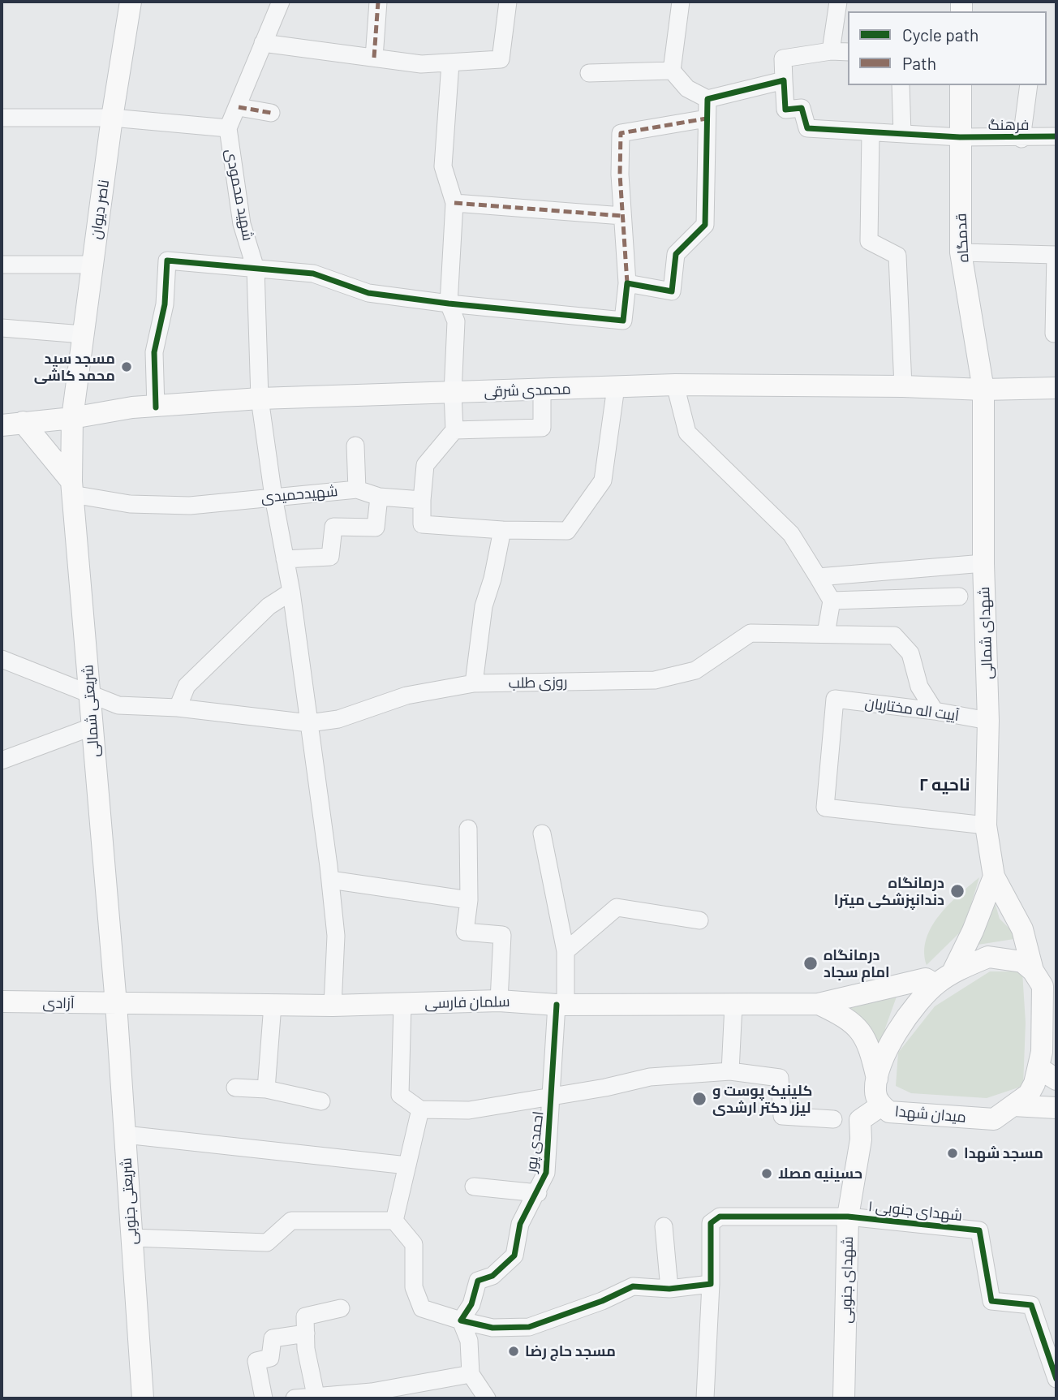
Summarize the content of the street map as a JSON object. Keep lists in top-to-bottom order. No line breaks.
{"streets":{"main road":["ناصر دیوان","قدمگاه","محمدی شرقی","شهدای شمالی","شریعتی شمالی","سلمان فارسی","آزادی","میدان شهدا","شریعتی جنوبی","شهدای جنوبی"],"street":["فرهنگ","شهید محمودی","شهیدحمیدی","روزی طلب","آییت اله مختاریان","احمدی پور","۱ شهدای جنوبی"]},"crossings":[["فرهنگ","قدمگاه"],["شهید محمودی","محمدی شرقی"],["شهید محمودی","شهیدحمیدی"],["شهید محمودی","روزی طلب"],["شهید محمودی","سلمان فارسی"],["ناصر دیوان","محمدی شرقی"],["ناصر دیوان","شریعتی شمالی"],["قدمگاه","محمدی شرقی"],["قدمگاه","شهدای شمالی"],["محمدی شرقی","شهدای شمالی"],["محمدی شرقی","شریعتی شمالی"],["شهیدحمیدی","شریعتی شمالی"],["شهدای شمالی","آییت اله مختاریان"],["روزی طلب","آییت اله مختاریان"],["روزی طلب","شریعتی شمالی"],["شریعتی شمالی","سلمان فارسی"],["شریعتی شمالی","آزادی"],["شریعتی شمالی","شریعتی جنوبی"],["سلمان فارسی","آزادی"],["سلمان فارسی","میدان شهدا"],["سلمان فارسی","احمدی پور"],["سلمان فارسی","شریعتی جنوبی"],["سلمان فارسی","شهدای جنوبی"],["آزادی","شریعتی جنوبی"],["میدان شهدا","شهدای جنوبی"],["۱ شهدای جنوبی","شهدای جنوبی"]],"districts":["ناحیه ۲"],"places":["مسجد سید محمد کاشی","درمانگاه دندانپزشکی میترا","درمانگاه امام سجاد","کلینیک پوست و لیزر دکتر ارشدی","مسجد شهدا","حسینیه مصلا","مسجد حاج رضا"],"legend":["Cycle path","Path"]}
